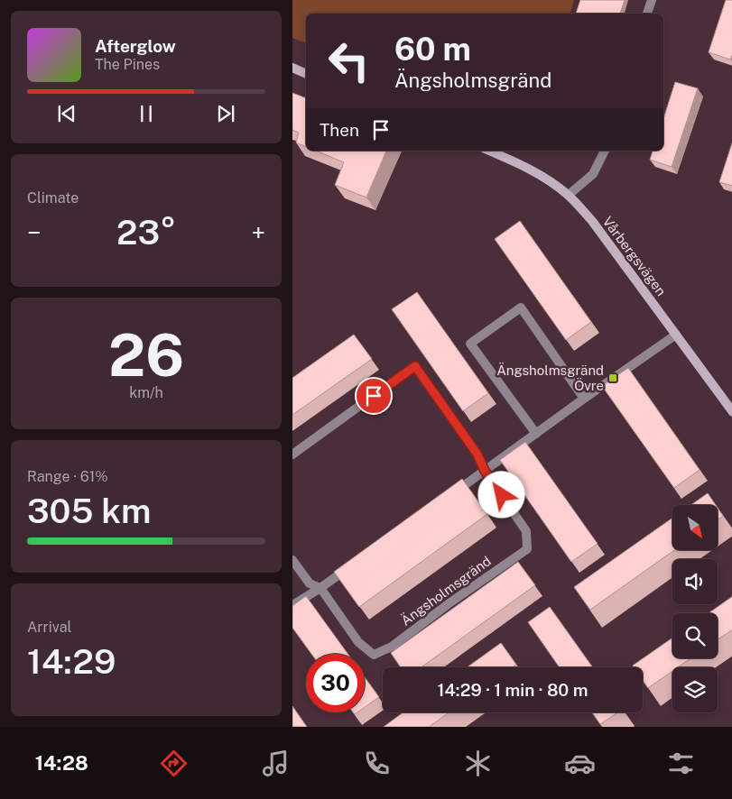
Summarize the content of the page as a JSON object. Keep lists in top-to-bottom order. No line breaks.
{"streets":{"street":["Vårbergsvägen","Ängsholmsgränd"]},"places":{"transit":["Ängsholmsgränd Övre"]},"north":"bottom right","page":{"turn":["60 m","Ängsholmsgränd"],"song":["Afterglow","The Pines"],"then":"Then","tile":["Climate",["26","km/h"],["Range · 61%","305 km"],["Arrival","14:29"]],"heat":["−","23°","+"],"limit":"30","trip":"14:29 · 1 min · 80 m","tabs":"14:28"}}
